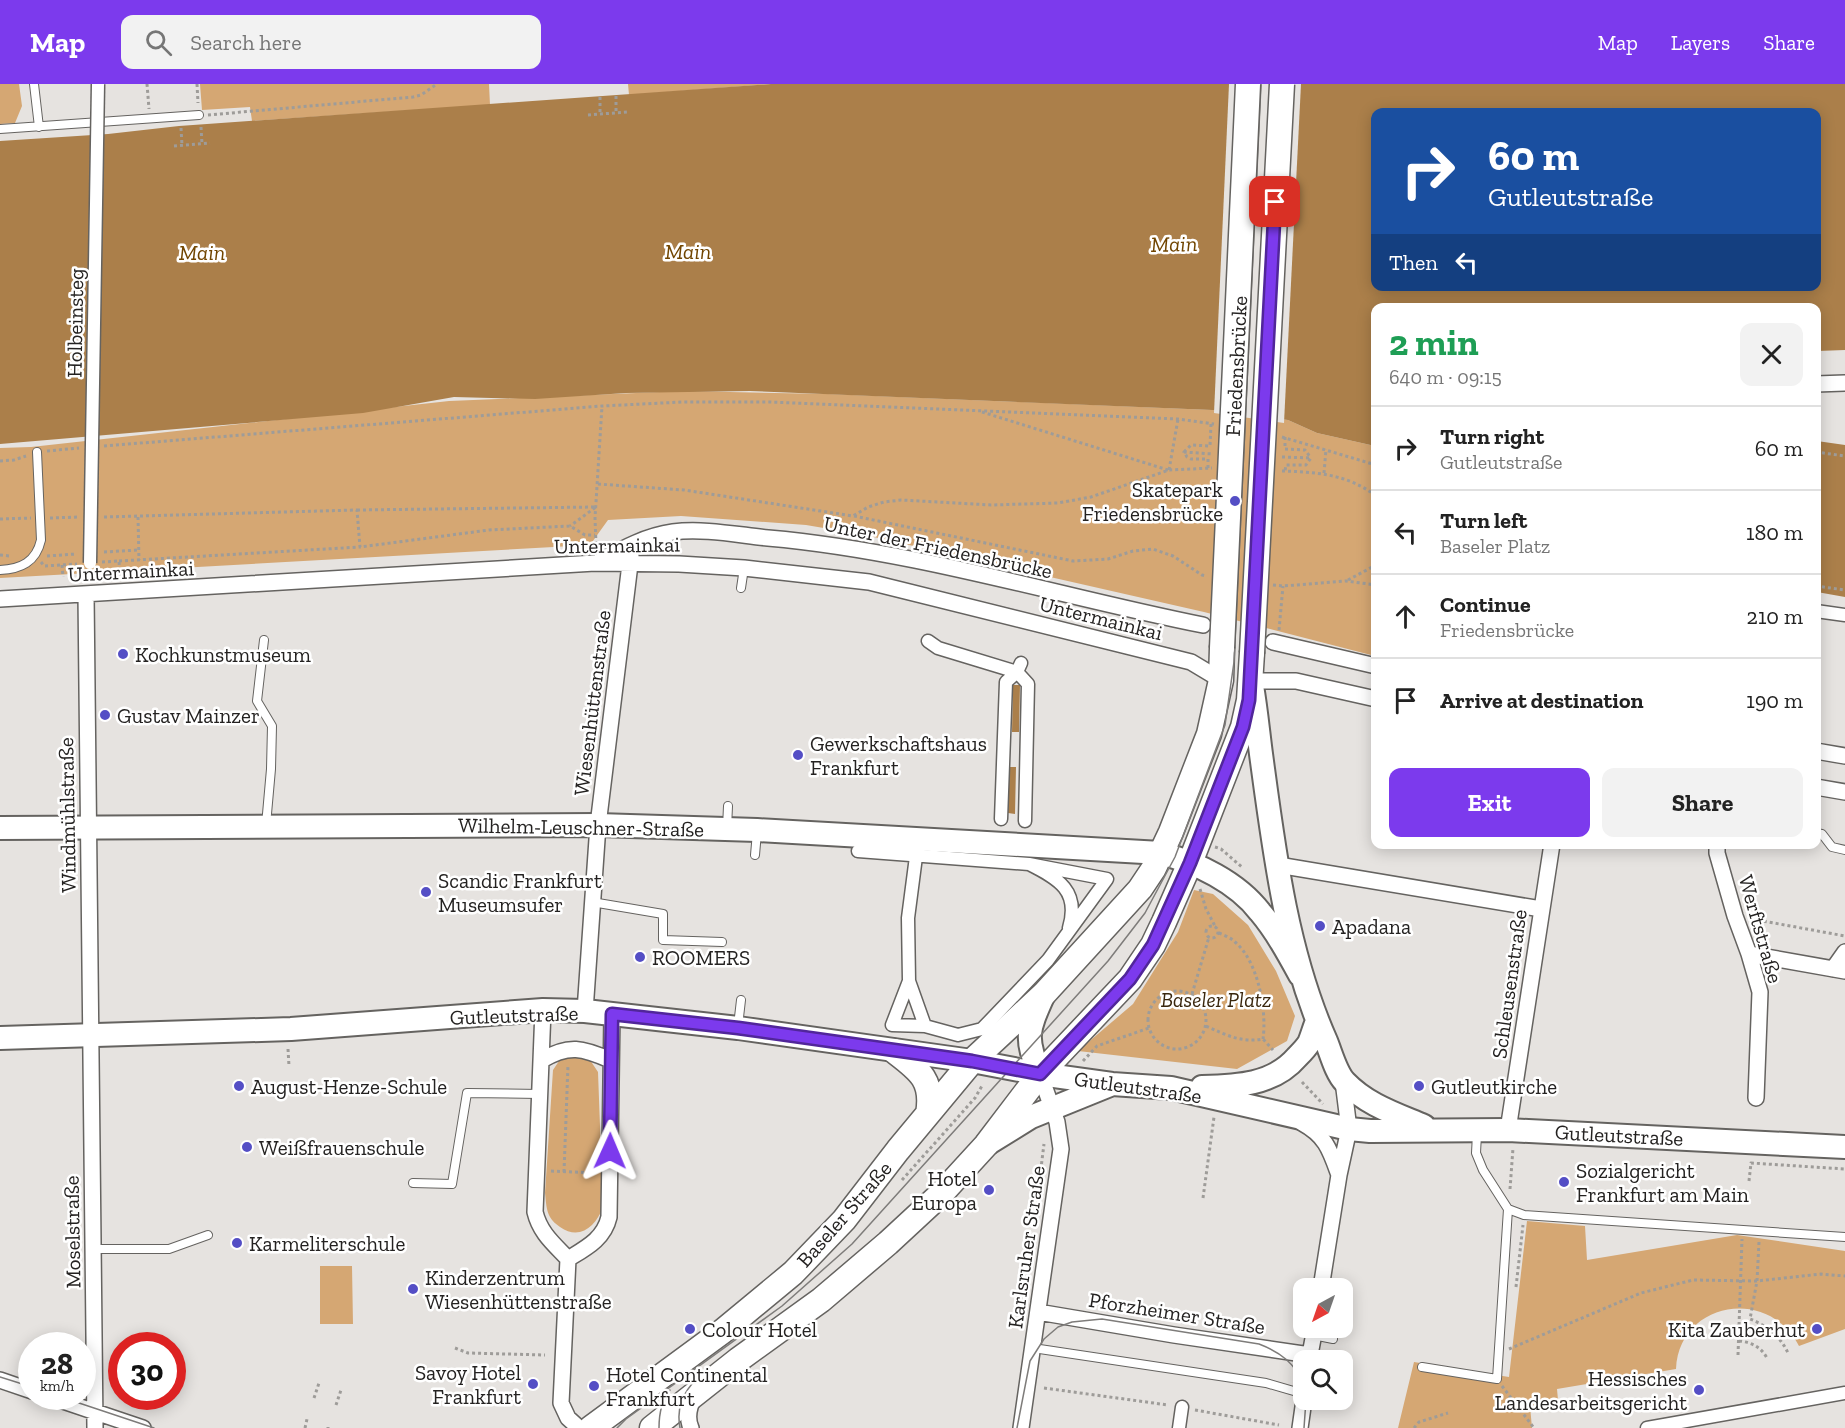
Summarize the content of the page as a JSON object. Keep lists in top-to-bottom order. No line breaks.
{"streets":{"main road":["Friedensbrücke","Wilhelm-Leuschner-Straße","Gutleutstraße","Baseler Straße"],"street":["Holbeinsteg","Untermainkai","Unter der Friedensbrücke","Wiesenhüttenstraße","Windmühlstraße","Werftstraße","Schleusenstraße","Moselstraße","Karlsruher Straße","Pforzheimer Straße"]},"crossings":[["Friedensbrücke","Untermainkai"],["Untermainkai","Unter der Friedensbrücke"],["Untermainkai","Wiesenhüttenstraße"],["Untermainkai","Windmühlstraße"],["Unter der Friedensbrücke","Wiesenhüttenstraße"],["Wiesenhüttenstraße","Wilhelm-Leuschner-Straße"],["Wiesenhüttenstraße","Gutleutstraße"],["Windmühlstraße","Wilhelm-Leuschner-Straße"],["Windmühlstraße","Gutleutstraße"],["Windmühlstraße","Moselstraße"],["Schleusenstraße","Gutleutstraße"],["Gutleutstraße","Baseler Straße"],["Gutleutstraße","Moselstraße"],["Gutleutstraße","Karlsruher Straße"],["Baseler Straße","Karlsruher Straße"],["Karlsruher Straße","Pforzheimer Straße"]],"water":["Main"],"parks":["Baseler Platz"],"places":["Skatepark Friedensbrücke","Kochkunstmuseum","Gustav Mainzer","Gewerkschaftshaus Frankfurt","Scandic Frankfurt Museumsufer","Apadana","ROOMERS","August-Henze-Schule","Gutleutkirche","Weißfrauenschule","Sozialgericht Frankfurt am Main","Hotel Europa","Karmeliterschule","Kinderzentrum Wiesenhüttenstraße","Colour Hotel","Kita Zauberhut","Savoy Hotel Frankfurt","Hotel Continental Frankfurt","Hessisches Landesarbeitsgericht"],"north":"bottom left","page":{"header":"Map","search":"Search here","nav":["Map","Layers","Share"],"turn":["60 m","Gutleutstraße"],"then":"Then","heading":["2 min","640 m · 09:15"],"list":[{"name":"Turn right","note":"Gutleutstraße","value":"60 m"},{"name":"Turn left","note":"Baseler Platz","value":"180 m"},{"name":"Continue","note":"Friedensbrücke","value":"210 m"},{"name":"Arrive at destination","value":"190 m"}],"buttons":["Exit","Share"],"speed":"28 km/h","limit":"30"}}
